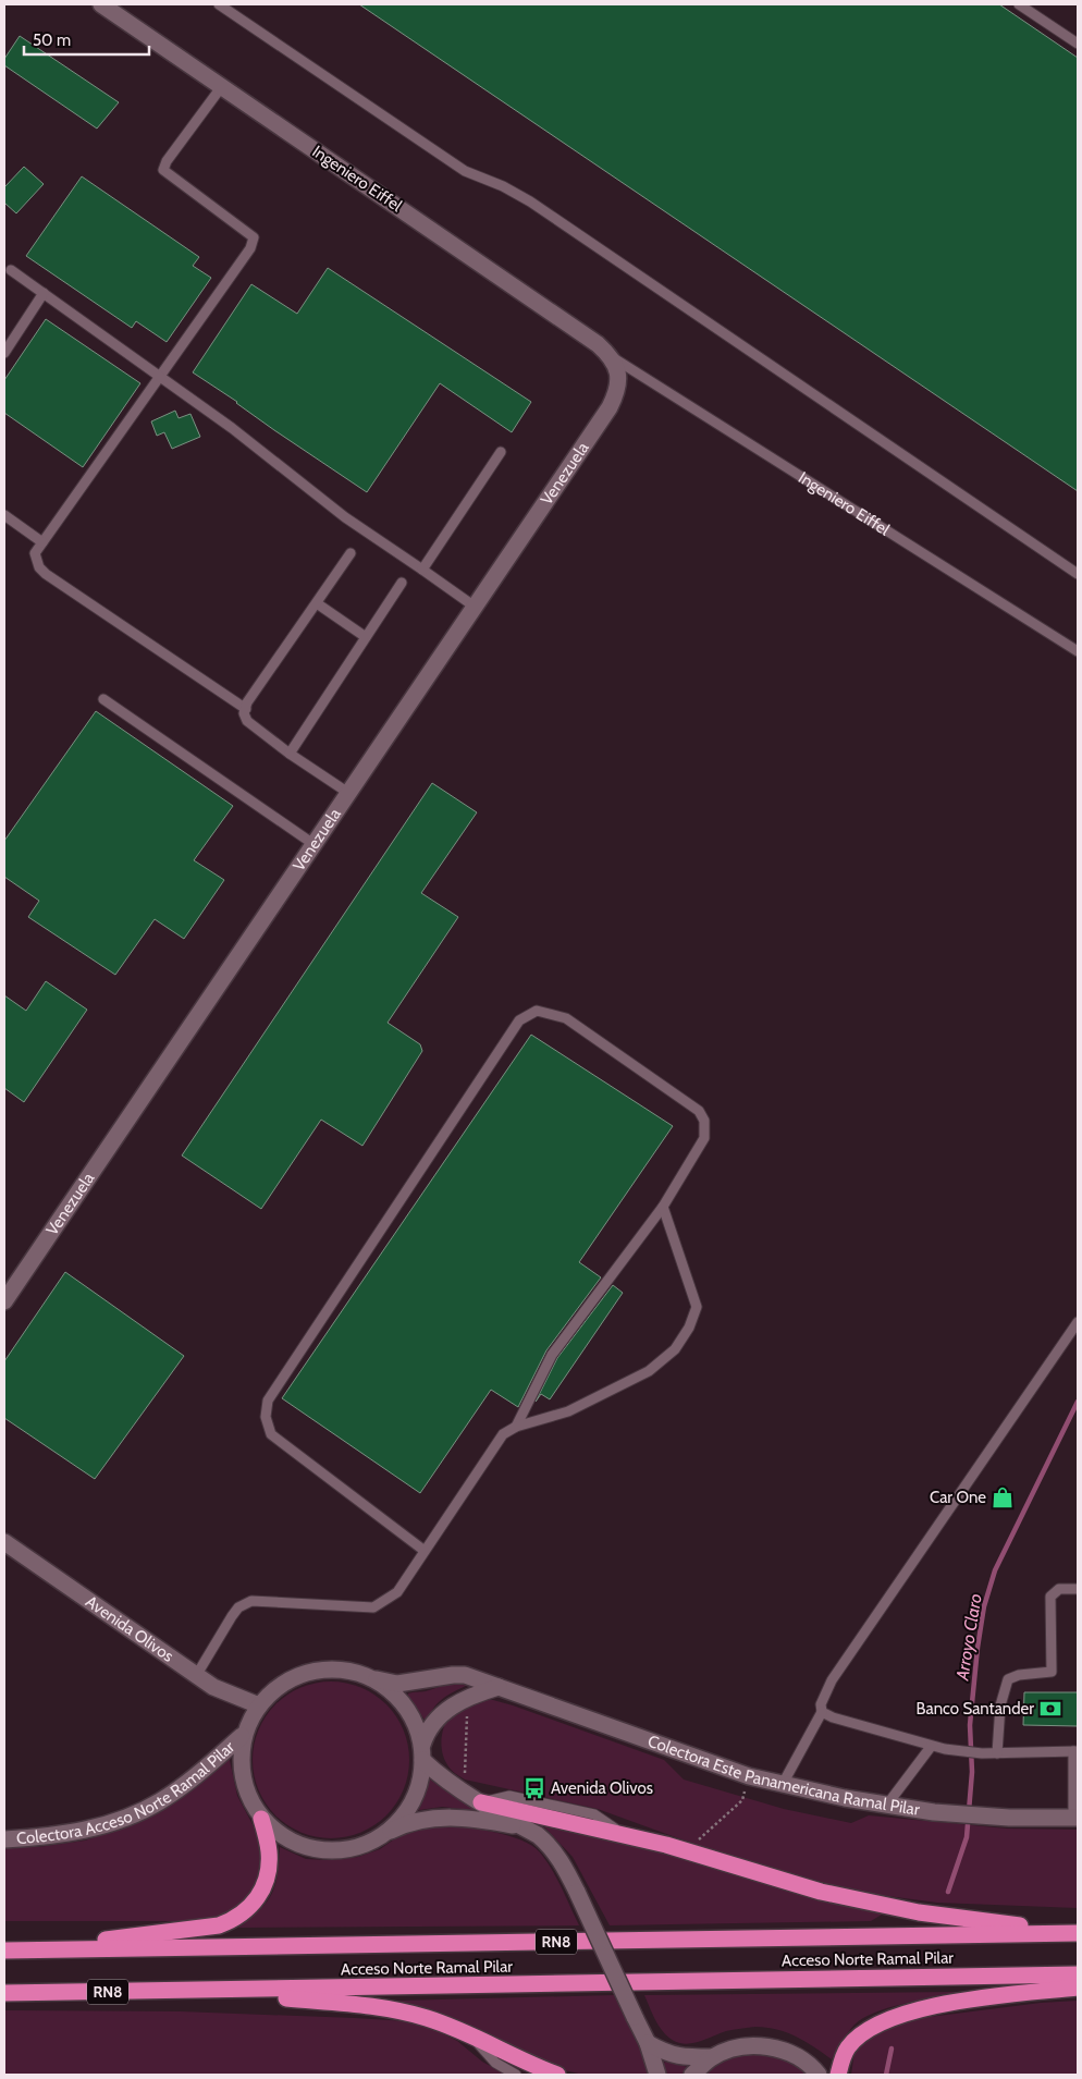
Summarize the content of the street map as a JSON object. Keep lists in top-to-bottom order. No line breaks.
{"streets":{"highway":["RN8","Acceso Norte Ramal Pilar"],"street":["Ingeniero Eiffel","Venezuela","Avenida Olivos","Colectora Este Panamericana Ramal Pilar","Colectora Acceso Norte Ramal Pilar"]},"crossings":[["Ingeniero Eiffel","Venezuela"],["Avenida Olivos","Colectora Este Panamericana Ramal Pilar"],["Avenida Olivos","Colectora Acceso Norte Ramal Pilar"],["Colectora Este Panamericana Ramal Pilar","Colectora Acceso Norte Ramal Pilar"]],"water":["Arroyo Claro"],"places":{"shop":["Car One"],"bank":["Banco Santander"],"bus stop":["Avenida Olivos"]},"scale_bar":"50 m"}
